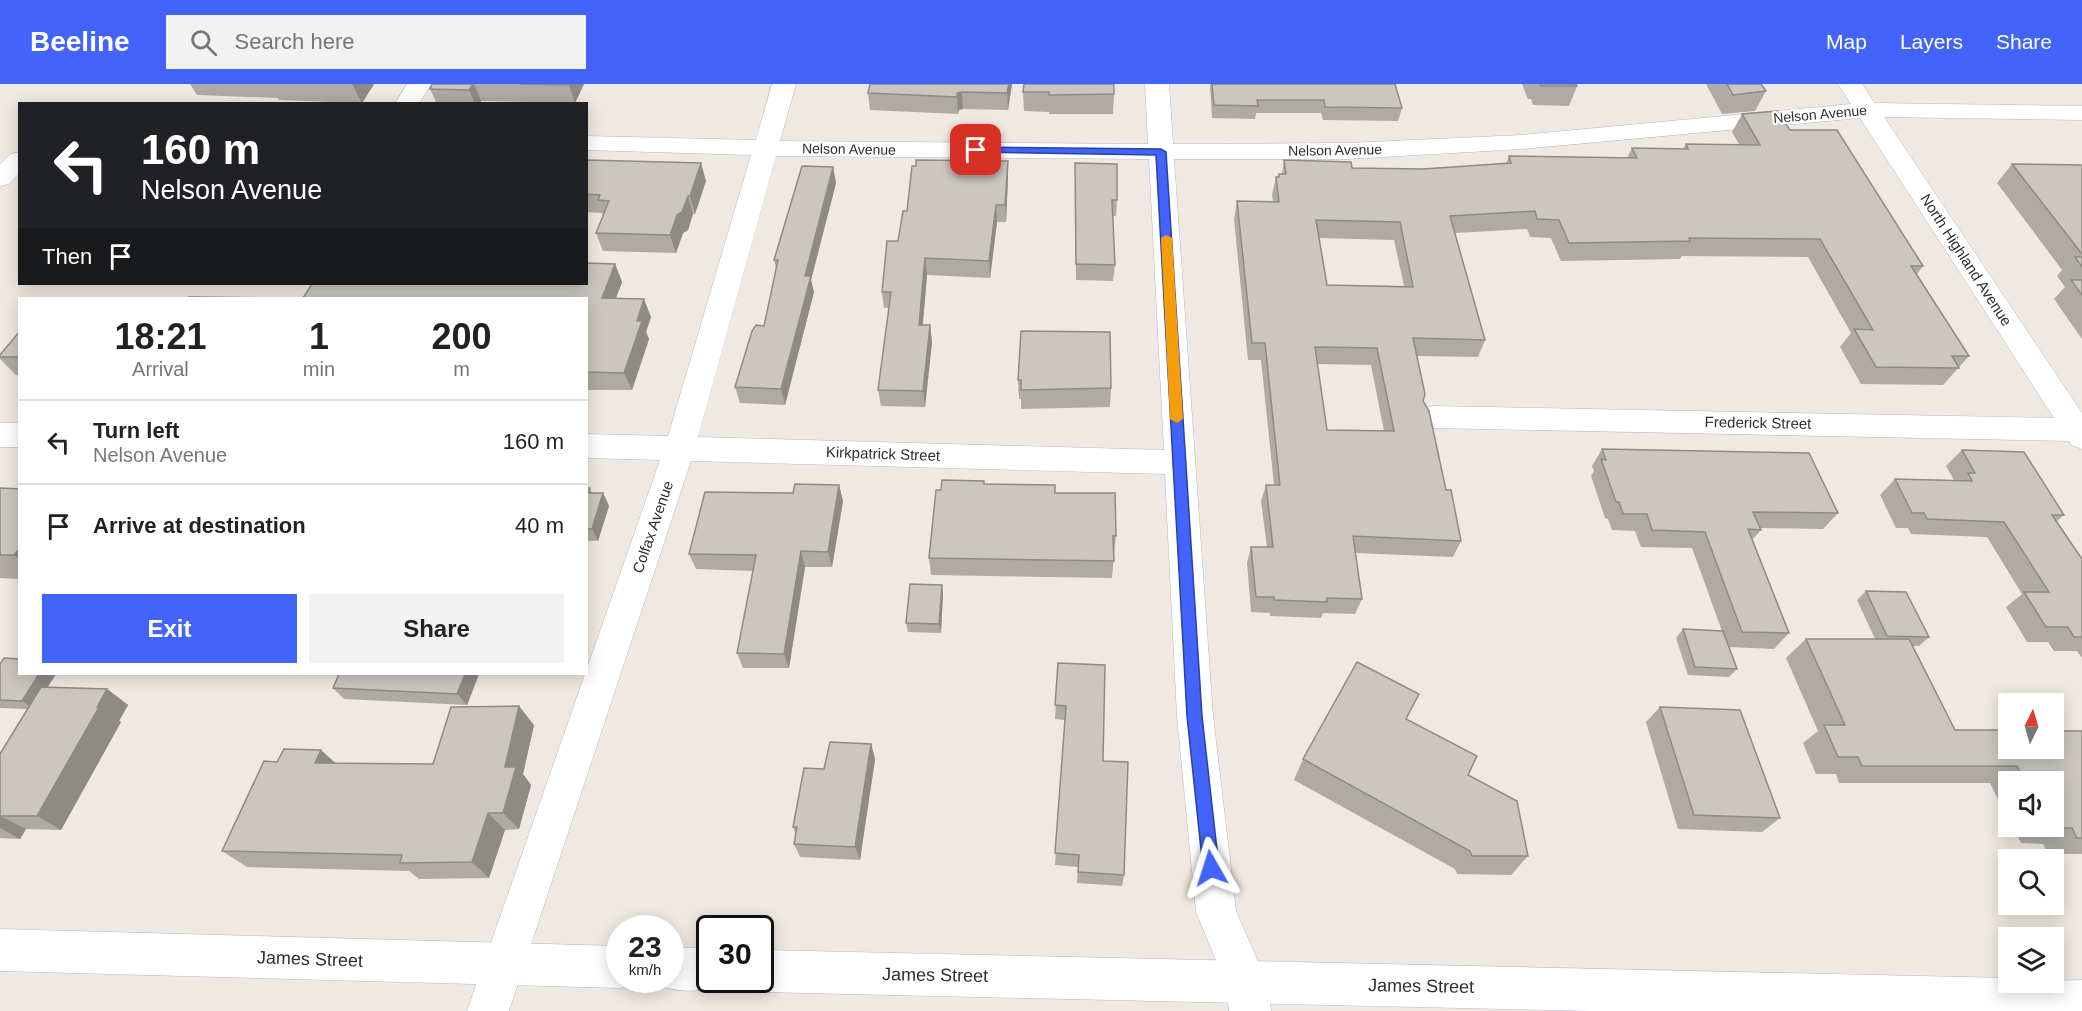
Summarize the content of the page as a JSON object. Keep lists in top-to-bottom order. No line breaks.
{"streets":{"street":["Nelson Avenue","North Highland Avenue","Frederick Street","Kirkpatrick Street","Colfax Avenue","James Street"]},"crossings":[["Nelson Avenue","North Highland Avenue"],["Nelson Avenue","Colfax Avenue"],["North Highland Avenue","Frederick Street"],["Kirkpatrick Street","Colfax Avenue"],["Colfax Avenue","James Street"]],"north":"top","page":{"header":"Beeline","search":"Search here","nav":["Map","Layers","Share"],"turn":["160 m","Nelson Avenue"],"then":"Then","eta":["18:21","Arrival","1","min","200","m"],"list":[{"name":"Turn left","note":"Nelson Avenue","value":"160 m"},{"name":"Arrive at destination","value":"40 m"}],"buttons":["Exit","Share"],"speed":"23 km/h","limit":"30"}}
